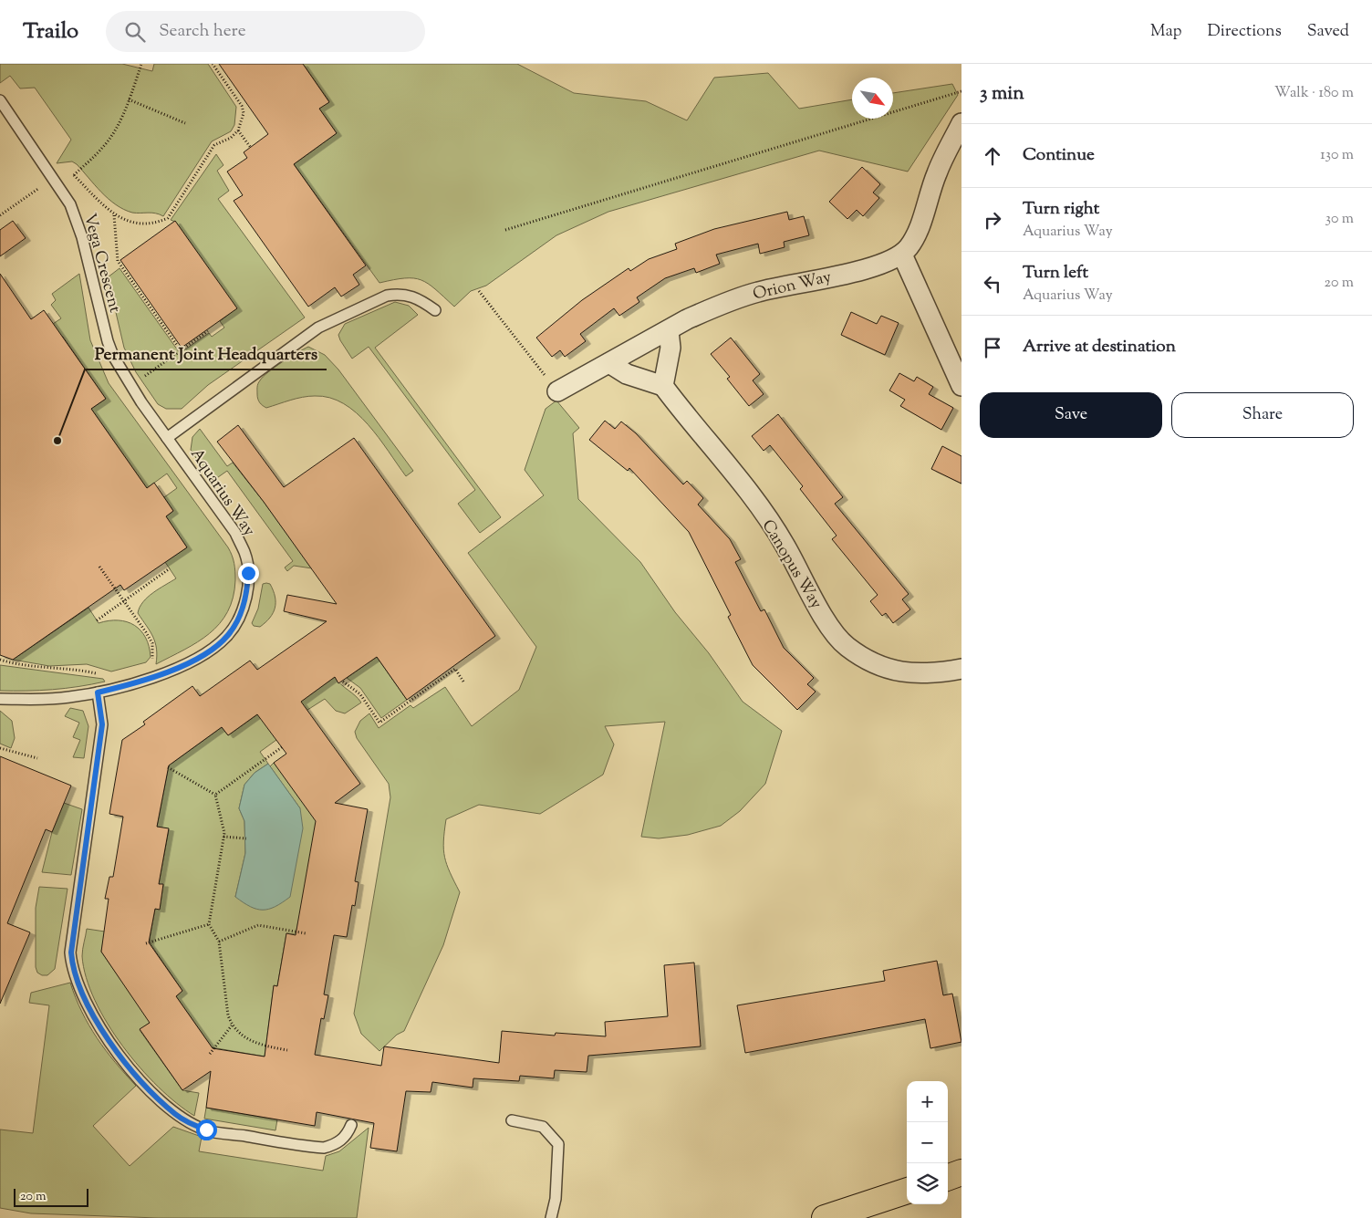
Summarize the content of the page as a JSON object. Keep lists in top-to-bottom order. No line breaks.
{"streets":{"street":["Orion Way","Canopus Way"],"lane":["Vega Crescent","Aquarius Way"]},"crossings":[["Vega Crescent","Aquarius Way"]],"places":["Permanent Joint Headquarters"],"scale_bar":"20 m","north":"bottom right","page":{"header":"Trailo","search":"Search here","nav":["Map","Directions","Saved"],"heading":["3 min","Walk · 180 m"],"list":[["Continue","130 m"],["Turn right","Aquarius Way","30 m"],["Turn left","Aquarius Way","20 m"],"Arrive at destination"],"buttons":["Save","Share"],"map_buttons":["+","−"],"scale":"20 m"}}
